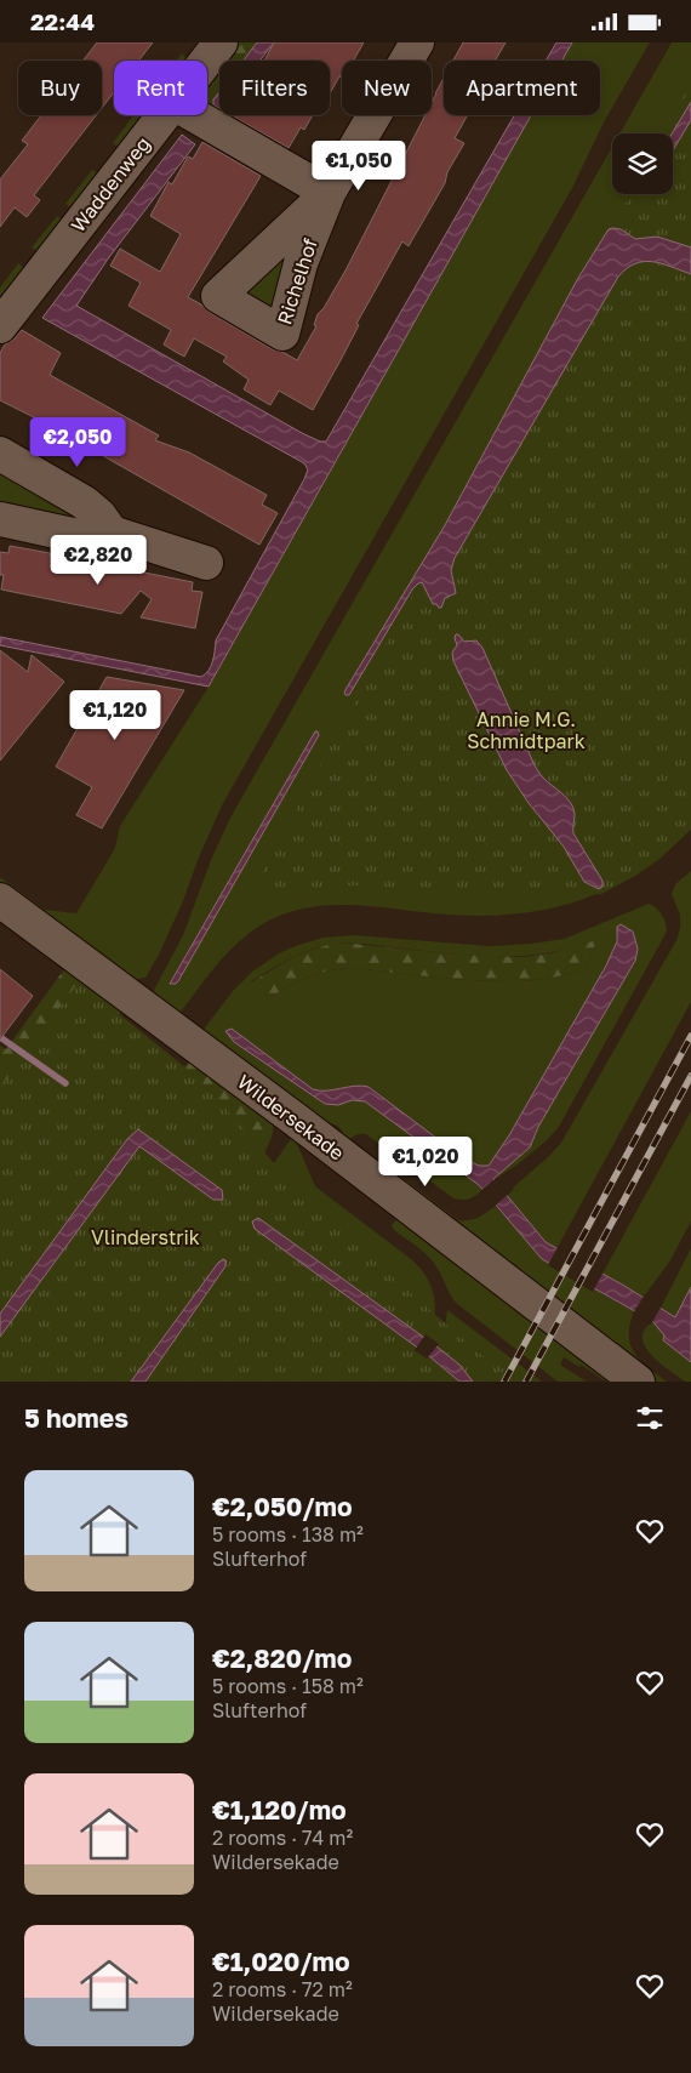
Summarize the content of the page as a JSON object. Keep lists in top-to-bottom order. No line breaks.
{"streets":{"street":["Waddenweg","Richelhof","Wildersekade"]},"parks":["Annie M.G. Schmidtpark","Vlinderstrik"],"page":{"status":"22:44","chip":["Buy","Rent","Filters","New","Apartment"],"price":["€1,050","€2,050","€2,820","€1,120","€1,020"],"heading":"5 homes","list":[{"name":"€2,050/mo","note":"5 rooms · 138 m² · Slufterhof"},{"name":"€2,820/mo","note":"5 rooms · 158 m² · Slufterhof"},{"name":"€1,120/mo","note":"2 rooms · 74 m² · Wildersekade"},{"name":"€1,020/mo","note":"2 rooms · 72 m² · Wildersekade"}]}}
